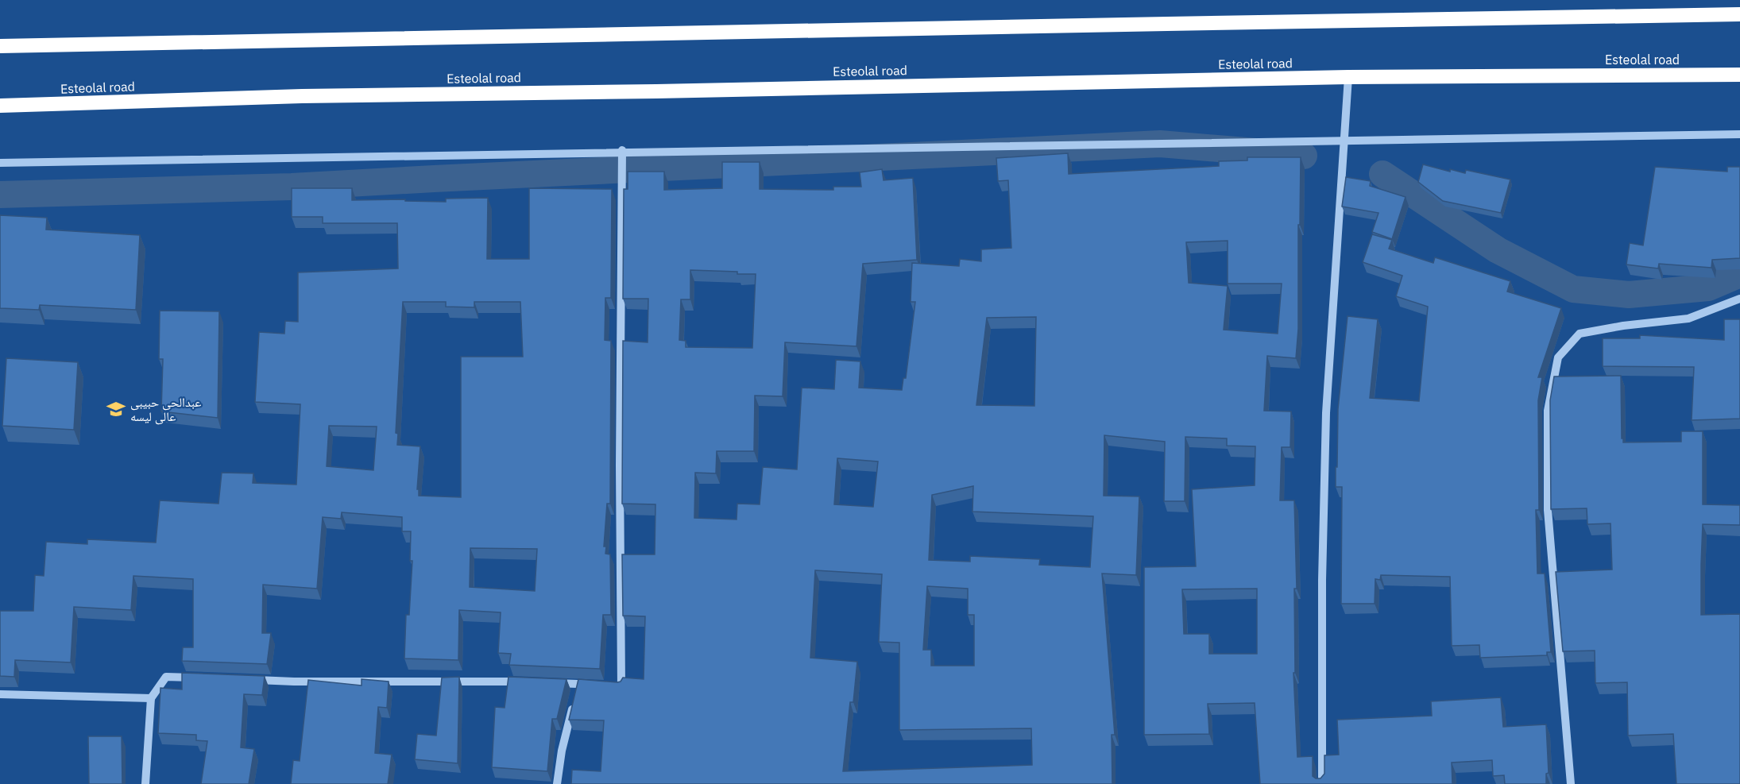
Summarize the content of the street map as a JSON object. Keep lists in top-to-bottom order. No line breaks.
{"streets":{"highway":["Esteolal road"]},"places":{"school or university":["عبدالحی حبیبی عالی لیسه"]}}
